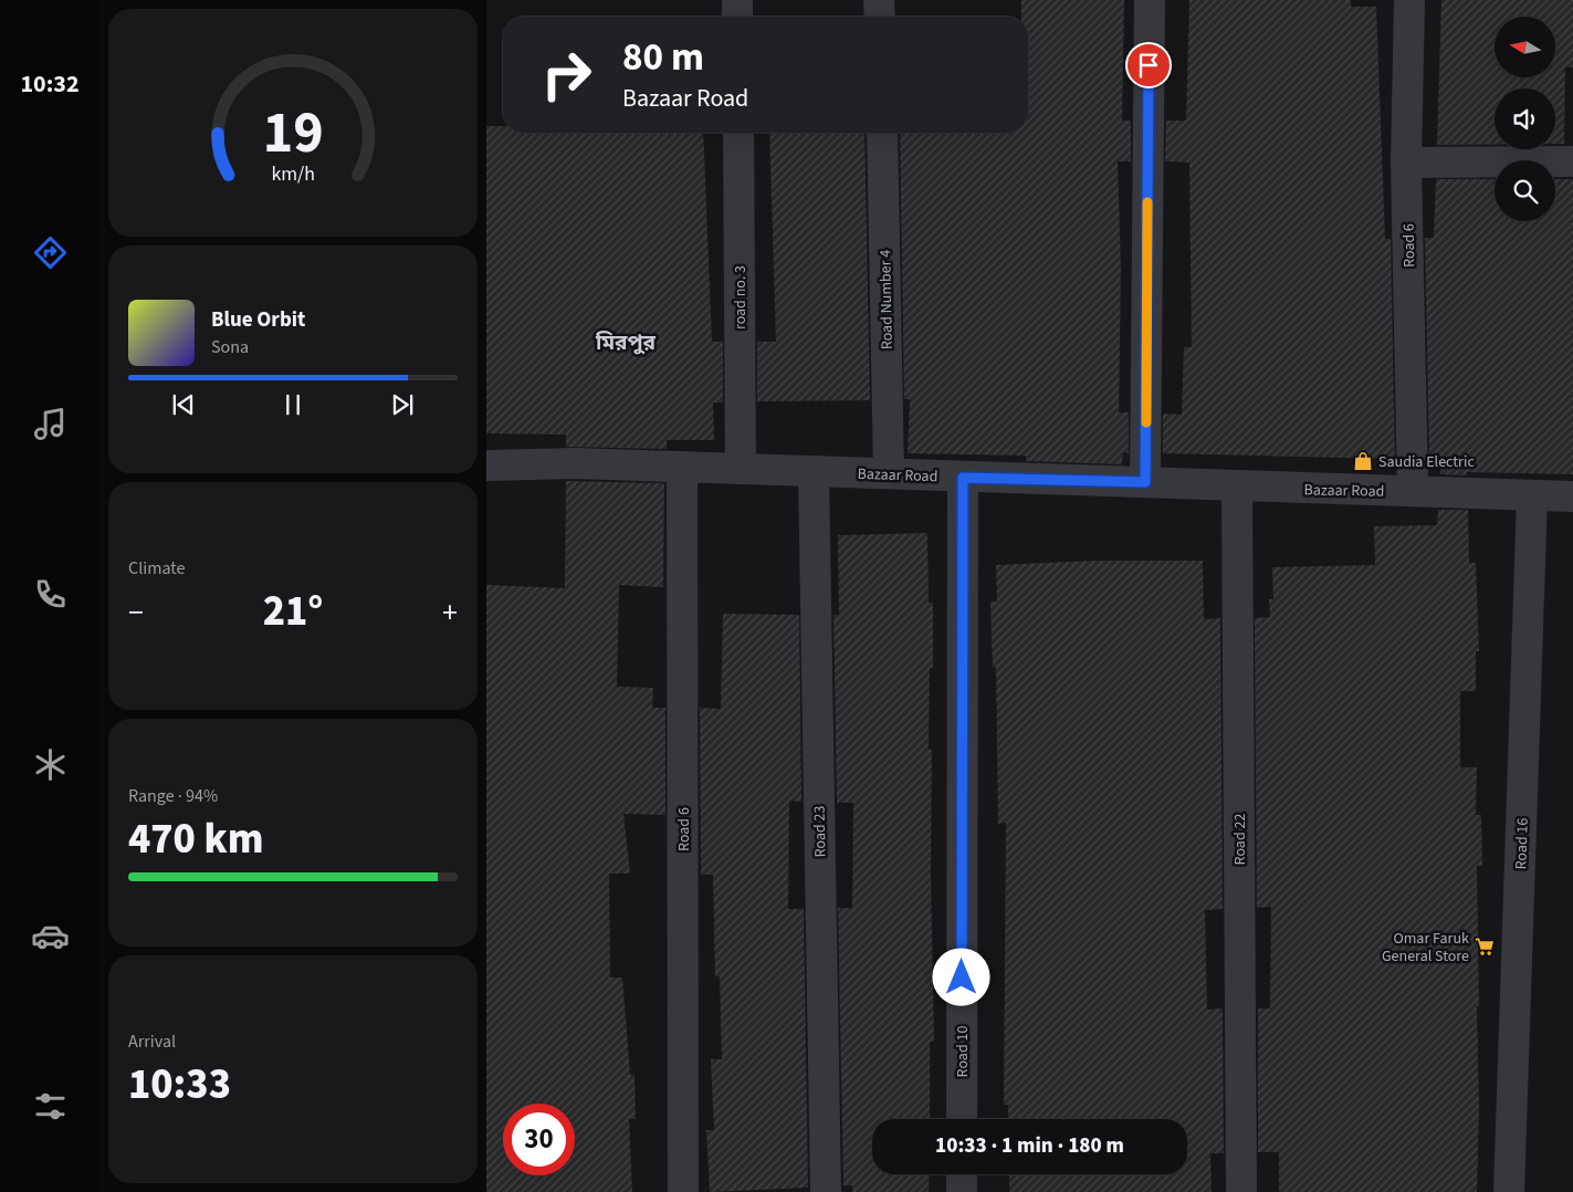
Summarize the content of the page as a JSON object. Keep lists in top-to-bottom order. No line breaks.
{"streets":{"street":["Road 6","road no. 3","Road Number 4","Bazaar Road","Road 23","Road 22","Road 16","Road 10"]},"crossings":[["Road 6","Bazaar Road"],["road no. 3","Bazaar Road"],["Road Number 4","Bazaar Road"],["Bazaar Road","Road 23"],["Bazaar Road","Road 22"],["Bazaar Road","Road 16"],["Bazaar Road","Road 10"]],"districts":["মিরপুর"],"places":{"shop":["Saudia Electric"],"supermarket":["Omar Faruk General Store"]},"north":"left","page":{"tabs":"10:32","turn":["80 m","Bazaar Road"],"song":["Blue Orbit","Sona"],"tile":["Climate",["Range · 94%","470 km"],["Arrival","10:33"]],"heat":["−","21°","+"],"limit":"30","trip":"10:33 · 1 min · 180 m","gauge":["19","km/h"]}}
